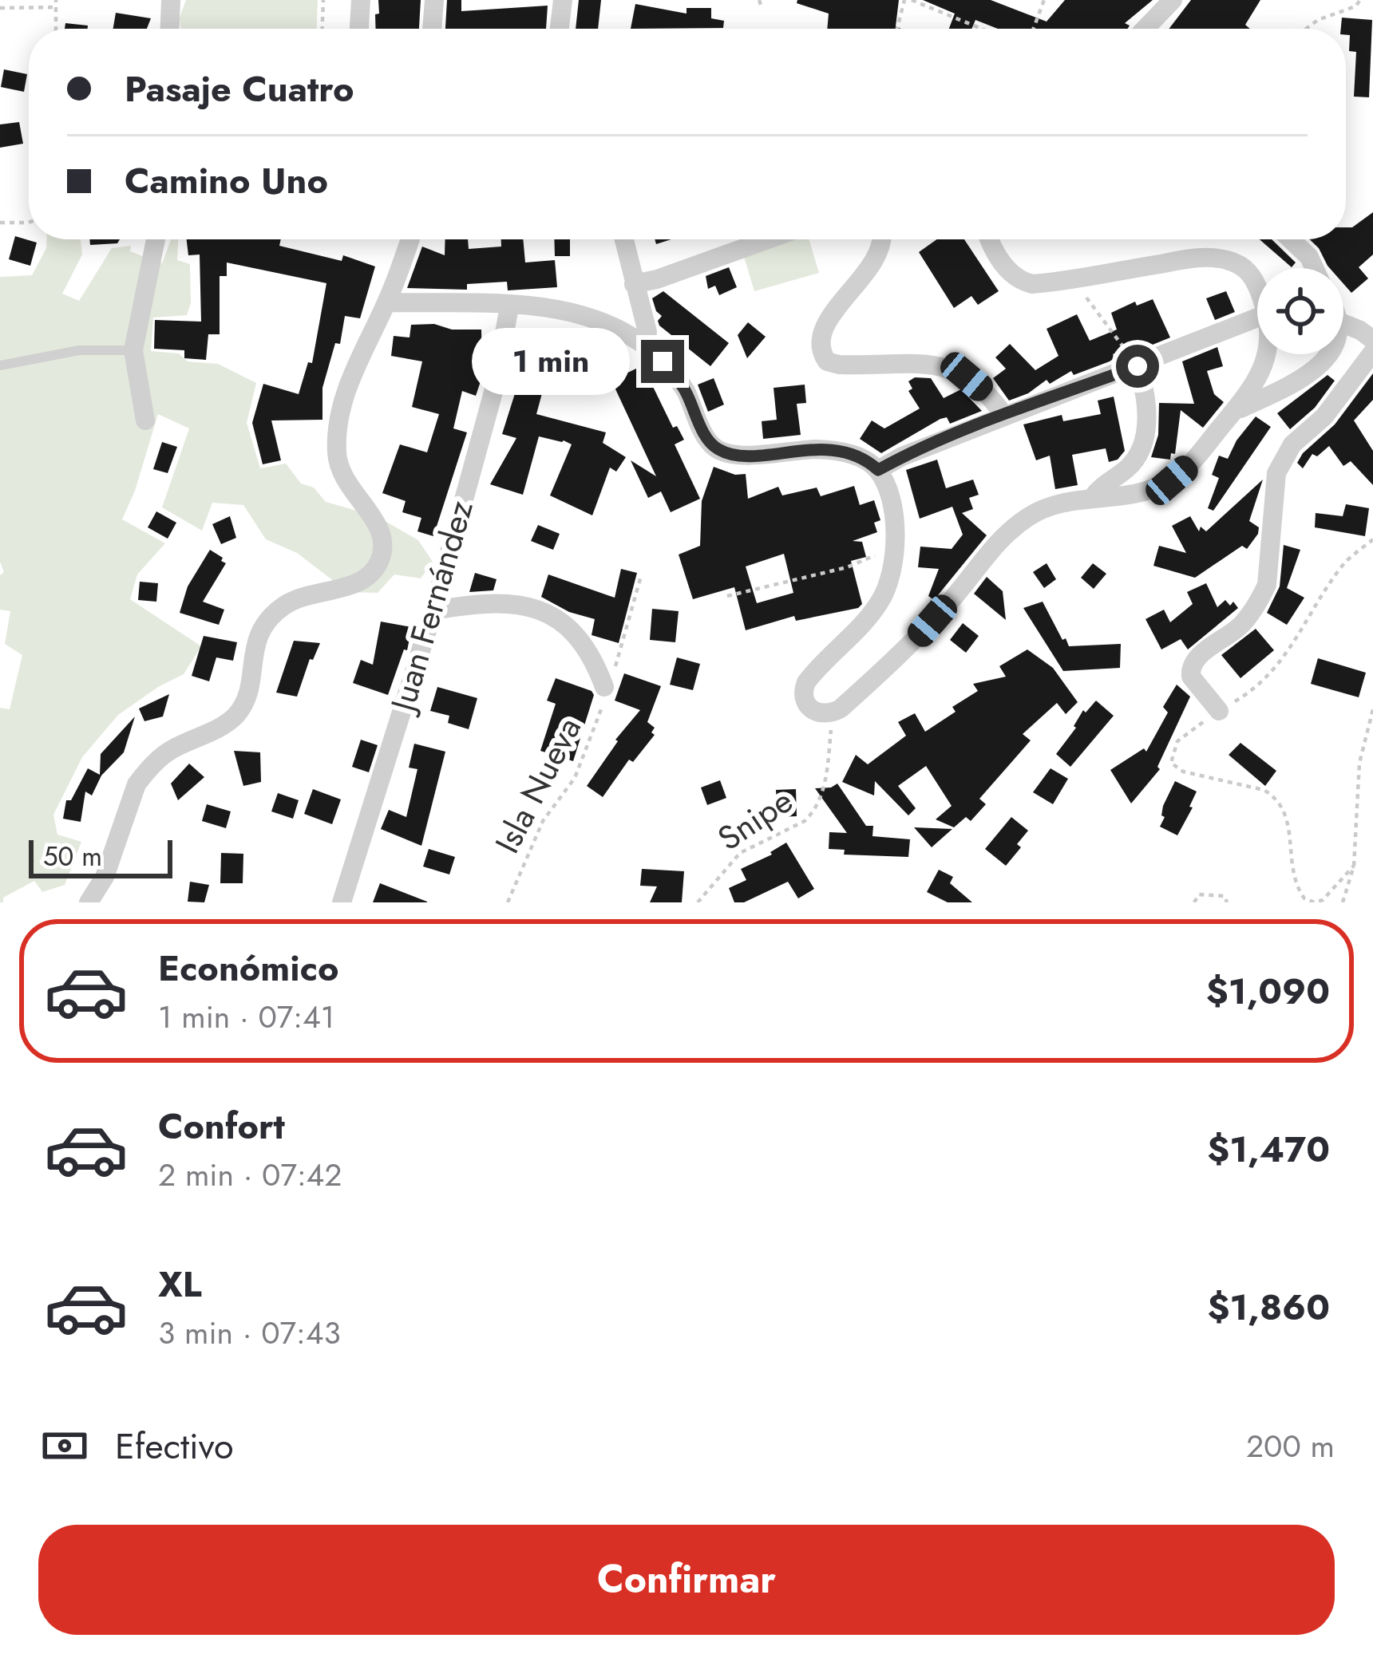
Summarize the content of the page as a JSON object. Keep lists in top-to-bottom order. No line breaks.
{"streets":{"street":["Juan Fernández"],"path":["Isla Nueva","Snipe"]},"scale_bar":"50 m","page":{"banner":["Pasaje Cuatro","Camino Uno"],"bubble":"1 min","scale":"50 m","list":[{"name":"Económico","note":"1 min · 07:41","value":"$1,090"},{"name":"Confort","note":"2 min · 07:42","value":"$1,470"},{"name":"XL","note":"3 min · 07:43","value":"$1,860"}],"pay":["Efectivo","200 m"],"buttons":"Confirmar"}}
